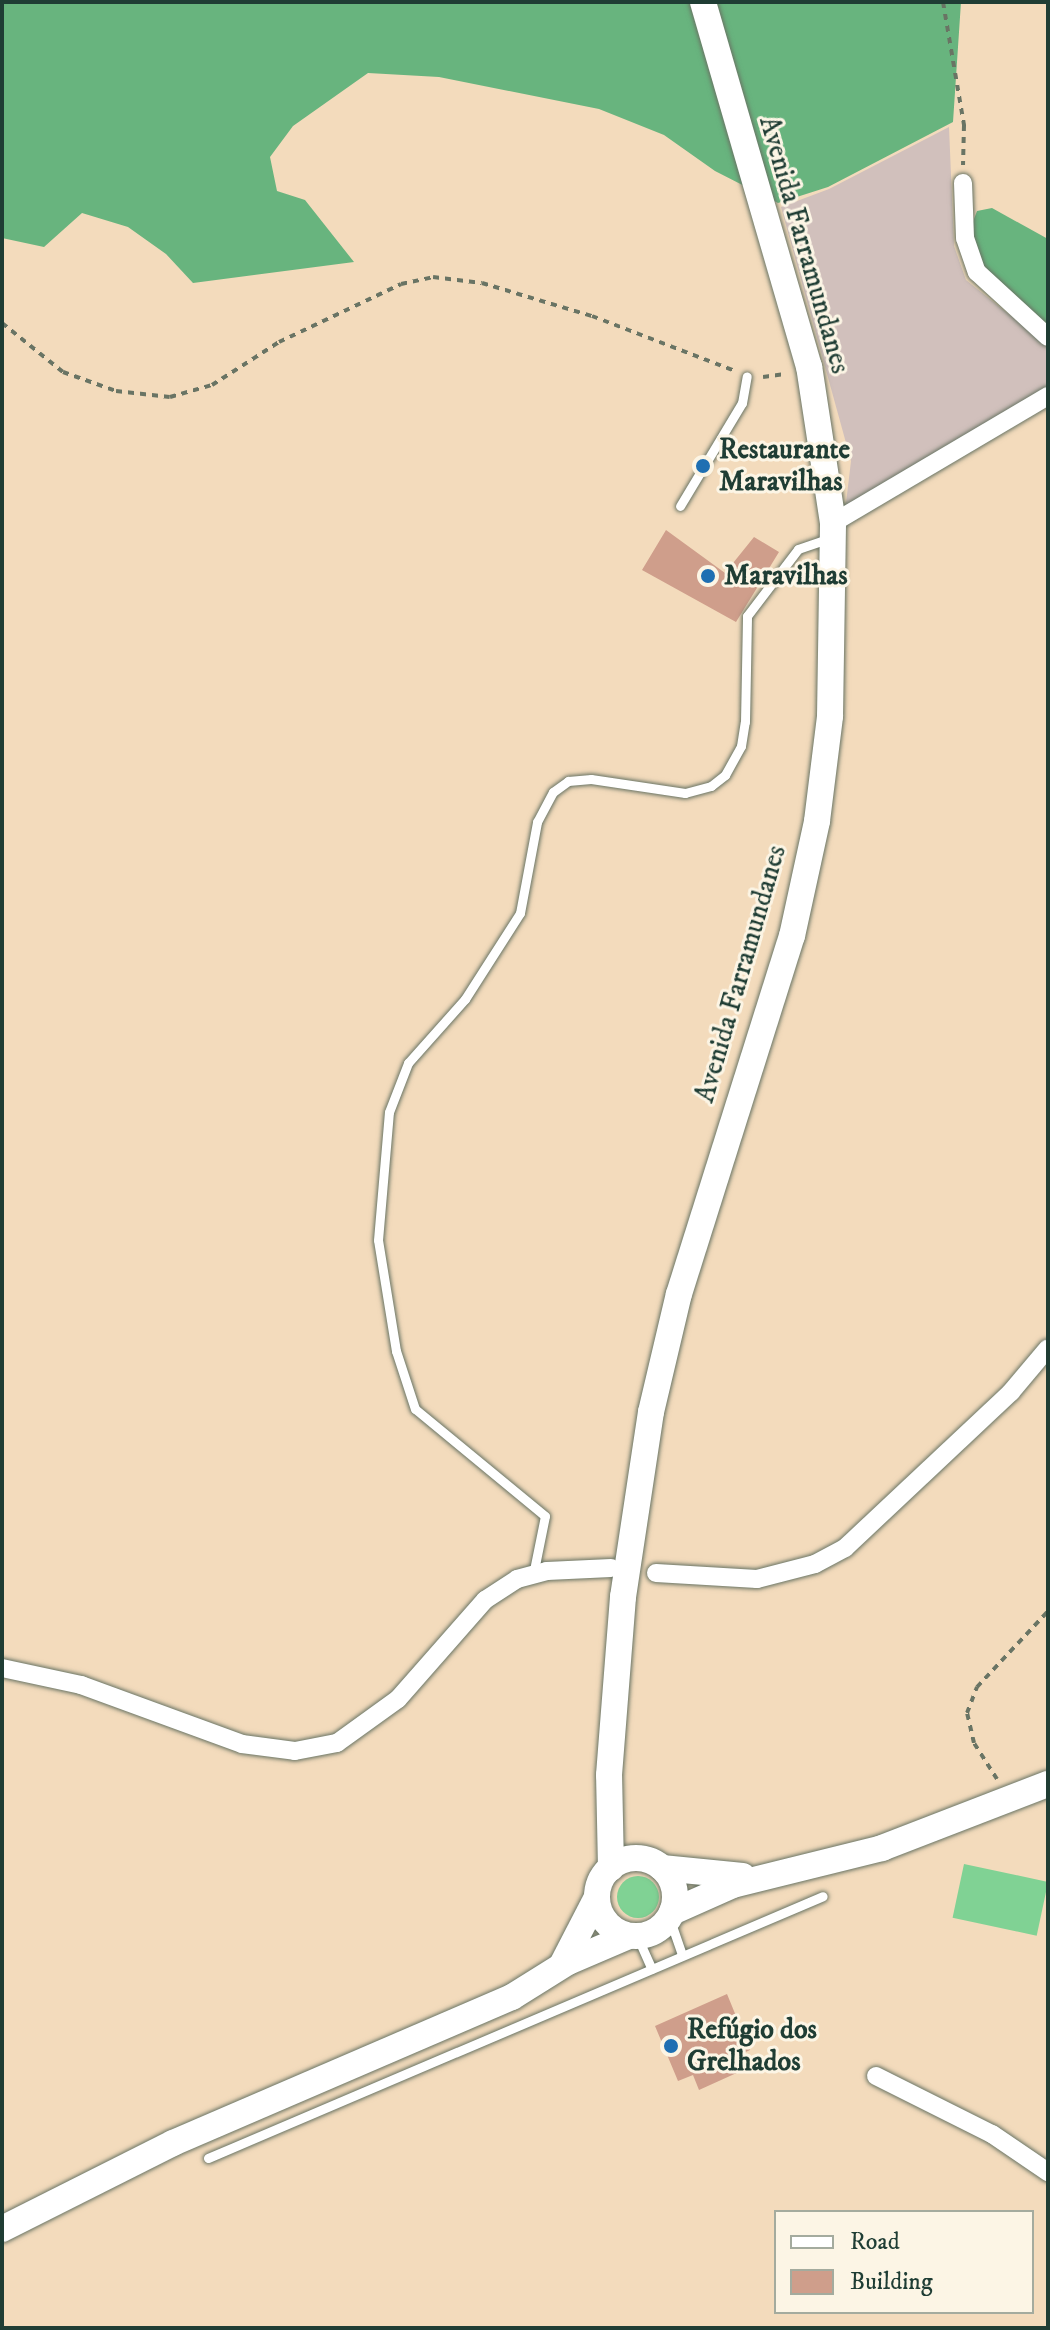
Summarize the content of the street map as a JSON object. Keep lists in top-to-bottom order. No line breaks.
{"streets":{"main road":["Avenida Farramundanes"]},"places":["Restaurante Maravilhas","Maravilhas","Refúgio dos Grelhados"],"legend":["Road","Building"]}
